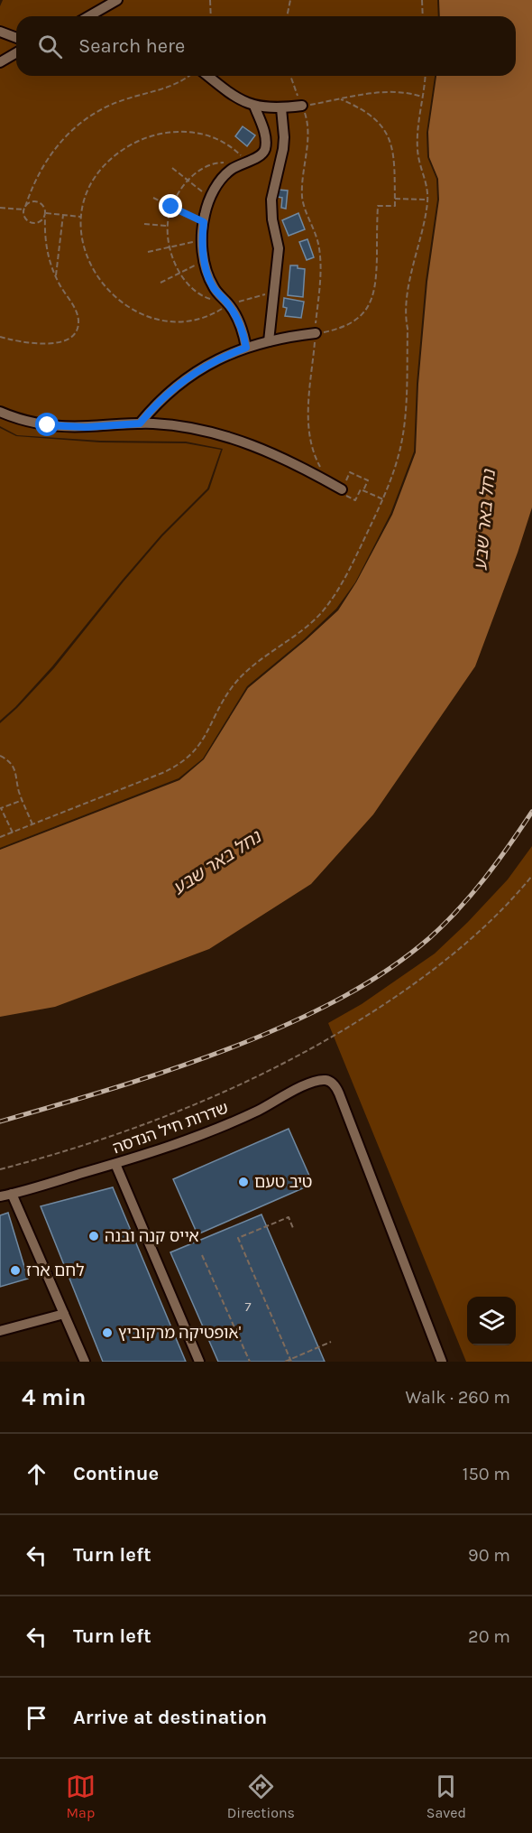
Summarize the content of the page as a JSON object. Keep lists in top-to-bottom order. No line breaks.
{"streets":{"street":["שדרות חיל הנדסה"]},"water":["נחל באר שבע"],"places":["טיב טעם","אייס קנה ובנה","לחם ארז","אופטיקה מרקוביץ'"],"house_numbers":["7"],"page":{"search":"Search here","heading":["4 min","Walk · 260 m"],"list":[["Continue","150 m"],["Turn left","90 m"],["Turn left","20 m"],"Arrive at destination"],"nav":["Map","Directions","Saved"]}}
